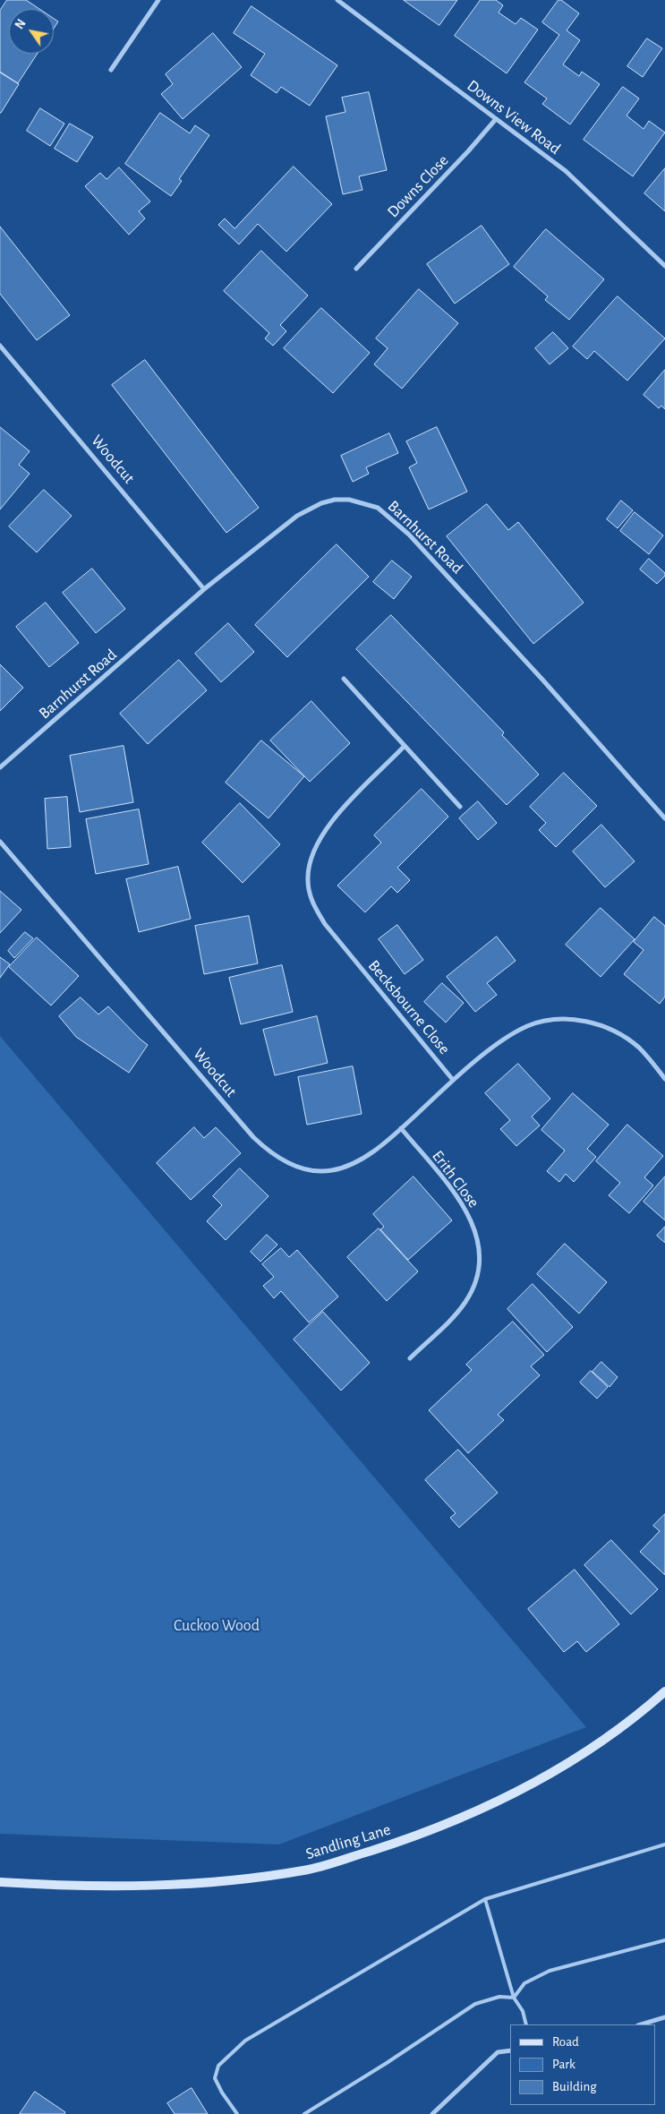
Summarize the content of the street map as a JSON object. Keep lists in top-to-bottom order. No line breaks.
{"streets":{"street":["Downs View Road","Downs Close","Woodcut","Barnhurst Road","Becksbourne Close","Erith Close","Sandling Lane"]},"crossings":[["Downs View Road","Downs Close"],["Woodcut","Barnhurst Road"],["Woodcut","Becksbourne Close"],["Woodcut","Erith Close"]],"parks":["Cuckoo Wood"],"legend":["Road","Park","Building"],"north":"top left"}
